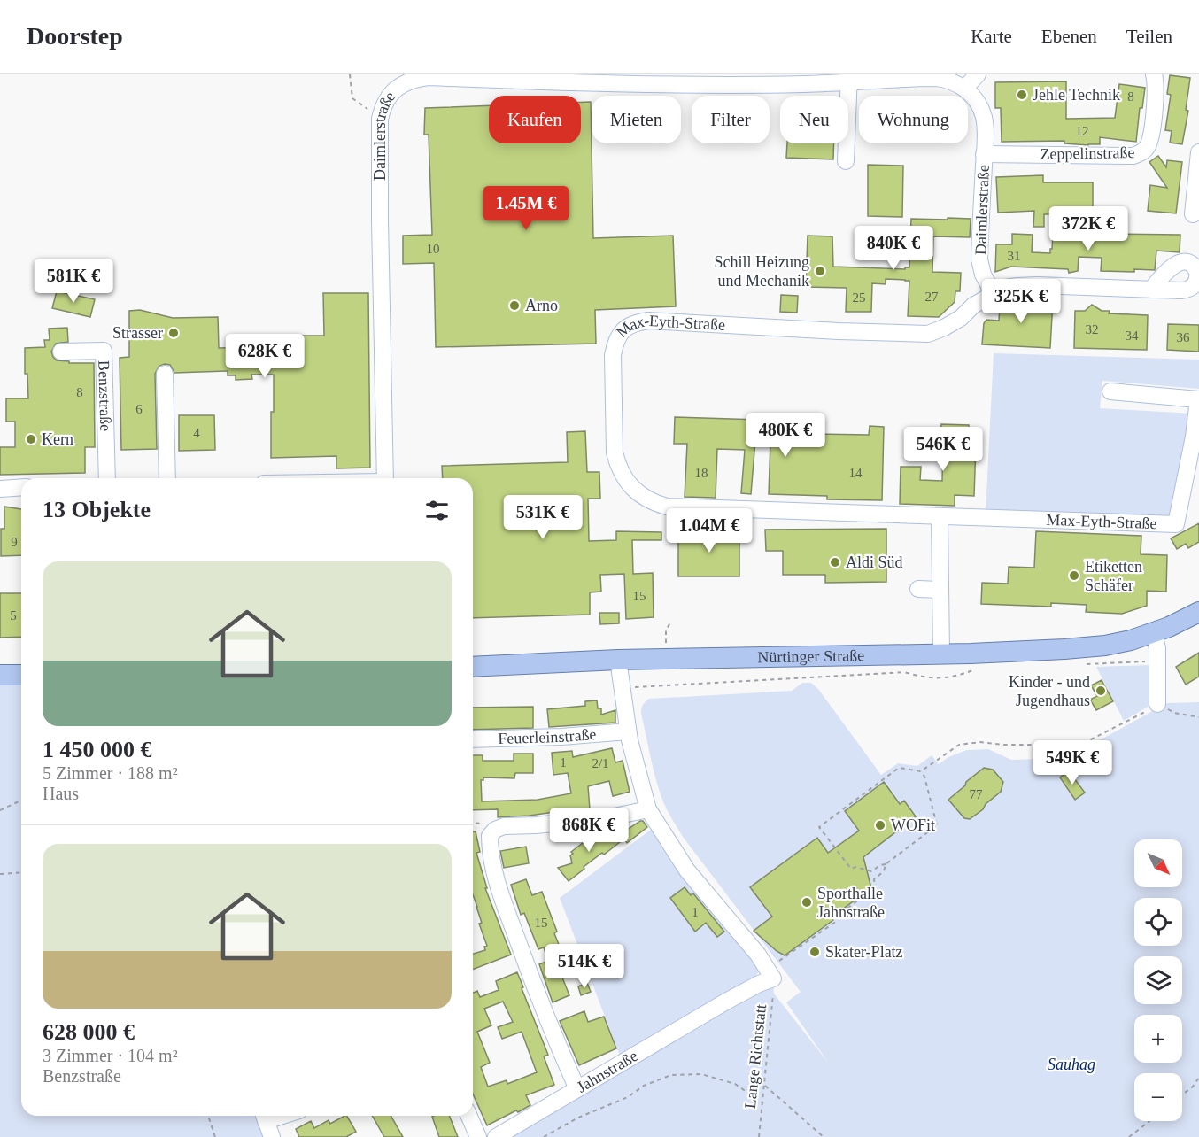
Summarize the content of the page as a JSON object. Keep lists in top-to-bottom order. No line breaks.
{"streets":{"main road":["Nürtinger Straße"],"street":["Daimlerstraße","Zeppelinstraße","Max-Eyth-Straße","Benzstraße","Feuerleinstraße","Jahnstraße"],"path":["Lange Richtstatt"]},"crossings":[["Daimlerstraße","Zeppelinstraße"],["Daimlerstraße","Max-Eyth-Straße"],["Lange Richtstatt","Jahnstraße"]],"parks":["Sauhag"],"places":["Jehle Technik","Schill Heizung und Mechanik","Arno","Strasser","Kern","Aldi Süd","Etiketten Schäfer","Kinder - und Jugendhaus","WOFit","Sporthalle Jahnstraße","Skater-Platz"],"house_numbers":["8","12","10","31","27","25","32","34","36","8","6","4","18","14","9","15","5","1","2/1","77","1","15"],"north":"bottom right","page":{"header":"Doorstep","nav":["Karte","Ebenen","Teilen"],"chip":["Kaufen","Mieten","Filter","Neu","Wohnung"],"price":["1.45M €","372K €","840K €","581K €","325K €","628K €","480K €","546K €","531K €","1.04M €","549K €","868K €","514K €"],"heading":"13 Objekte","list":[{"name":"1 450 000 €","note":"5 Zimmer · 188 m² · Haus"},{"name":"628 000 €","note":"3 Zimmer · 104 m² · Benzstraße"}],"map_buttons":["+","−"]}}
